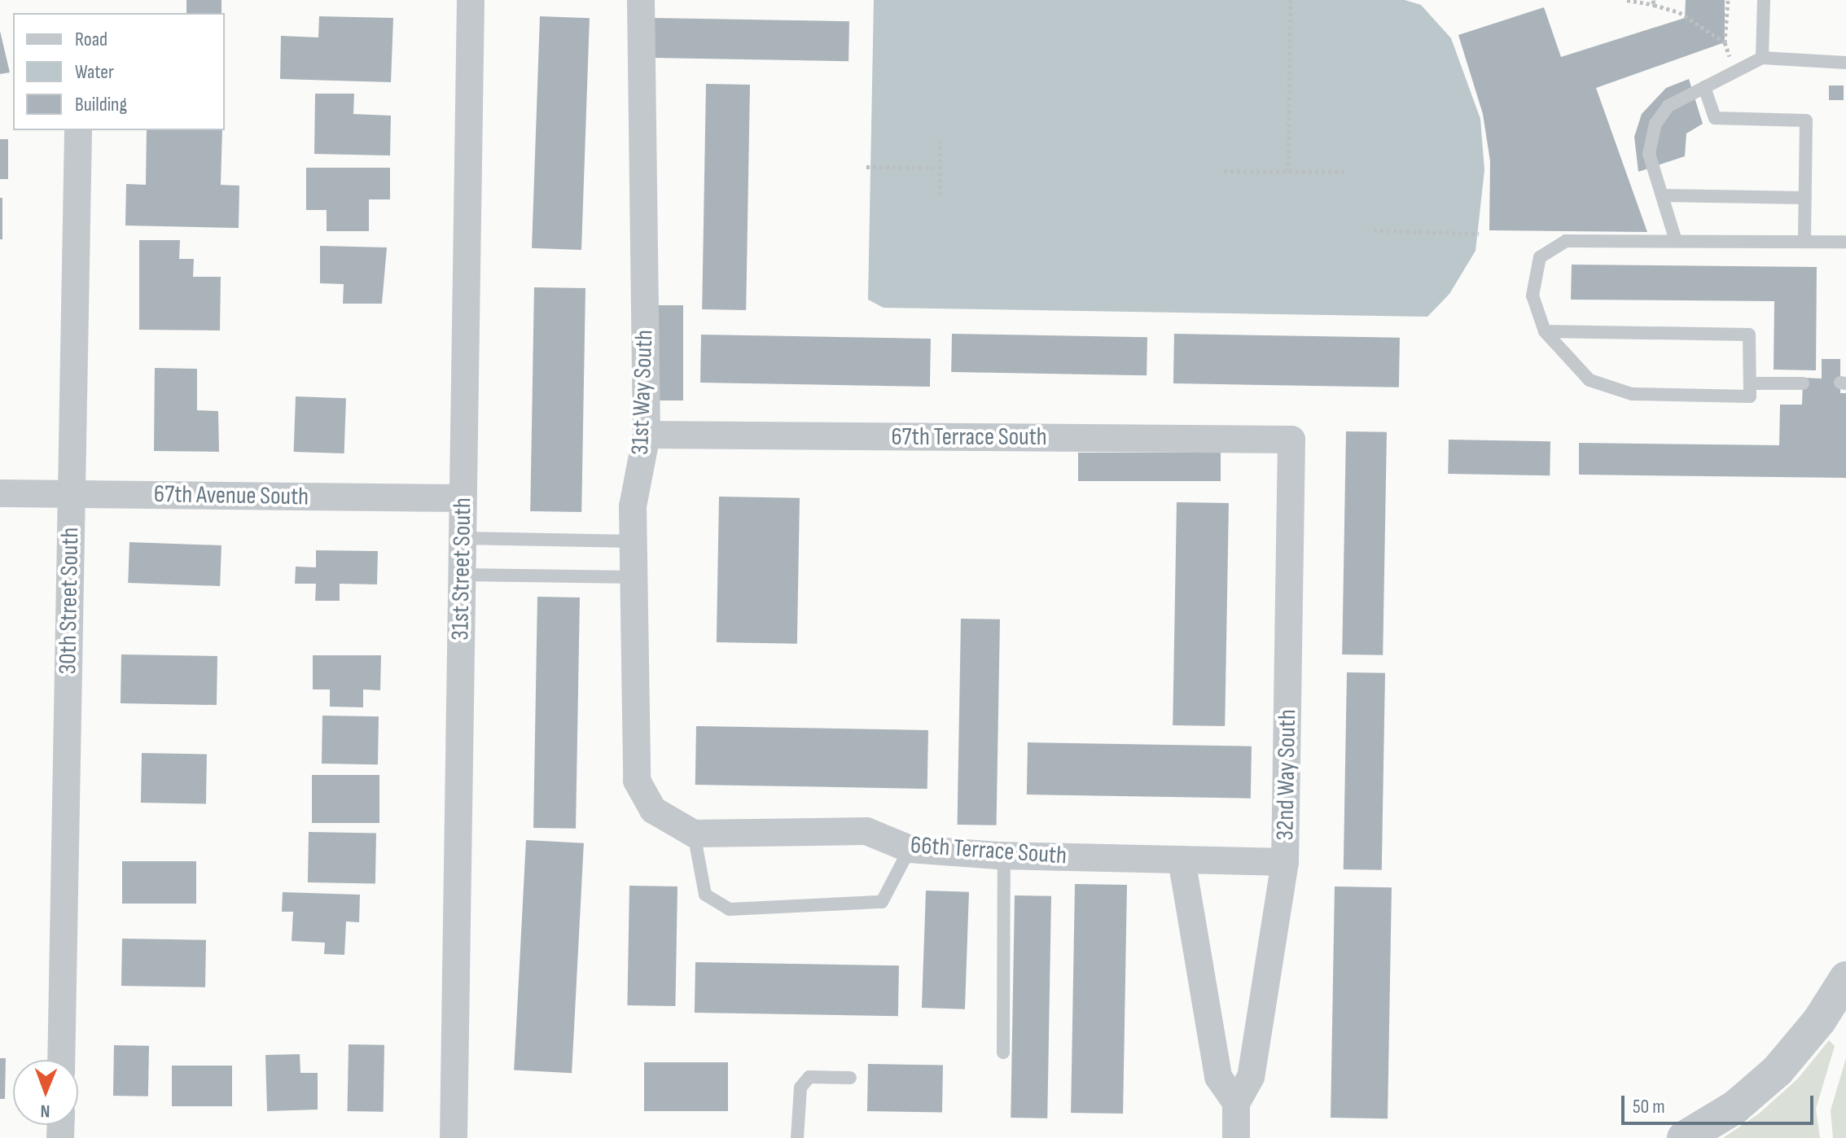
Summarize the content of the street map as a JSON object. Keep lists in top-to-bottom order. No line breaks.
{"streets":{"street":["31st Way South","67th Terrace South","67th Avenue South","31st Street South","30th Street South","32nd Way South","66th Terrace South"]},"crossings":[["31st Way South","67th Terrace South"],["31st Way South","66th Terrace South"],["67th Terrace South","32nd Way South"],["67th Avenue South","31st Street South"],["67th Avenue South","30th Street South"],["32nd Way South","66th Terrace South"]],"legend":["Road","Water","Building"],"scale_bar":"50 m","north":"bottom"}
